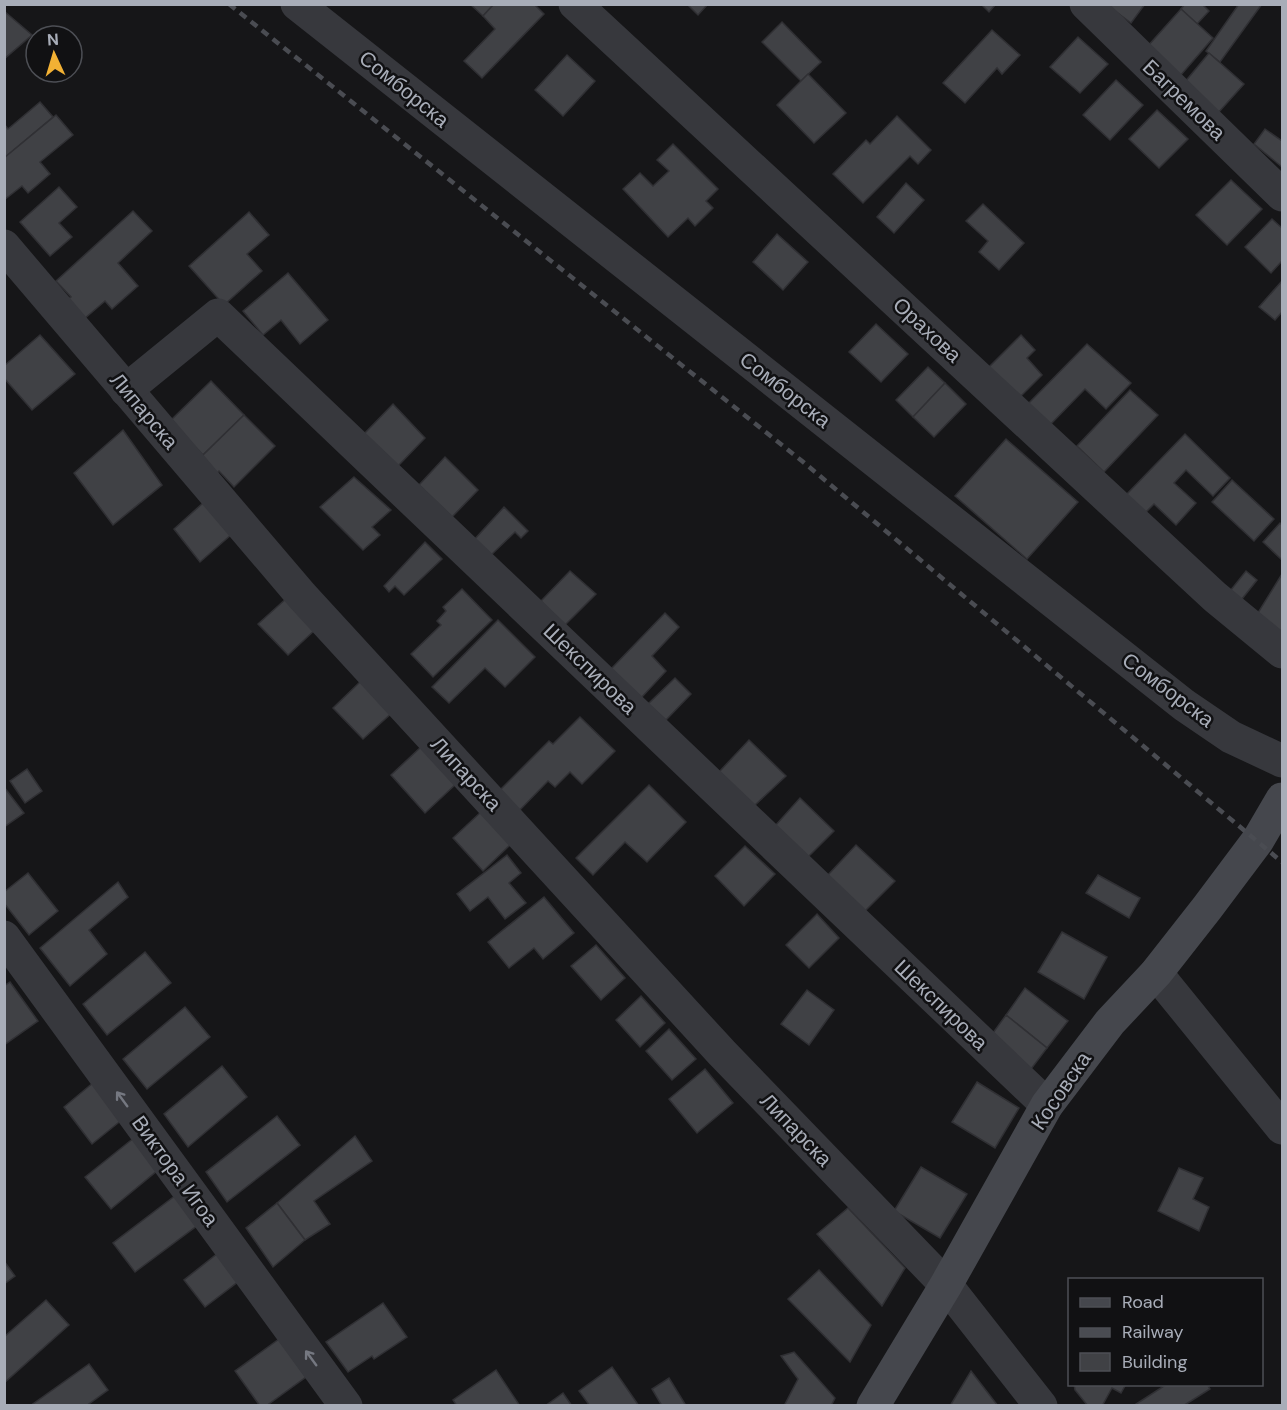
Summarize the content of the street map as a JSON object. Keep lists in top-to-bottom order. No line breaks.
{"streets":{"street":["Сомборска","Багремова","Орахова","Липарска","Шекспирова","Косовска","Виктора Игоа"]},"crossings":[["Липарска","Шекспирова"],["Липарска","Косовска"],["Шекспирова","Косовска"]],"one_way":["Виктора Игоа"],"legend":["Road","Railway","Building"],"north":"top"}
